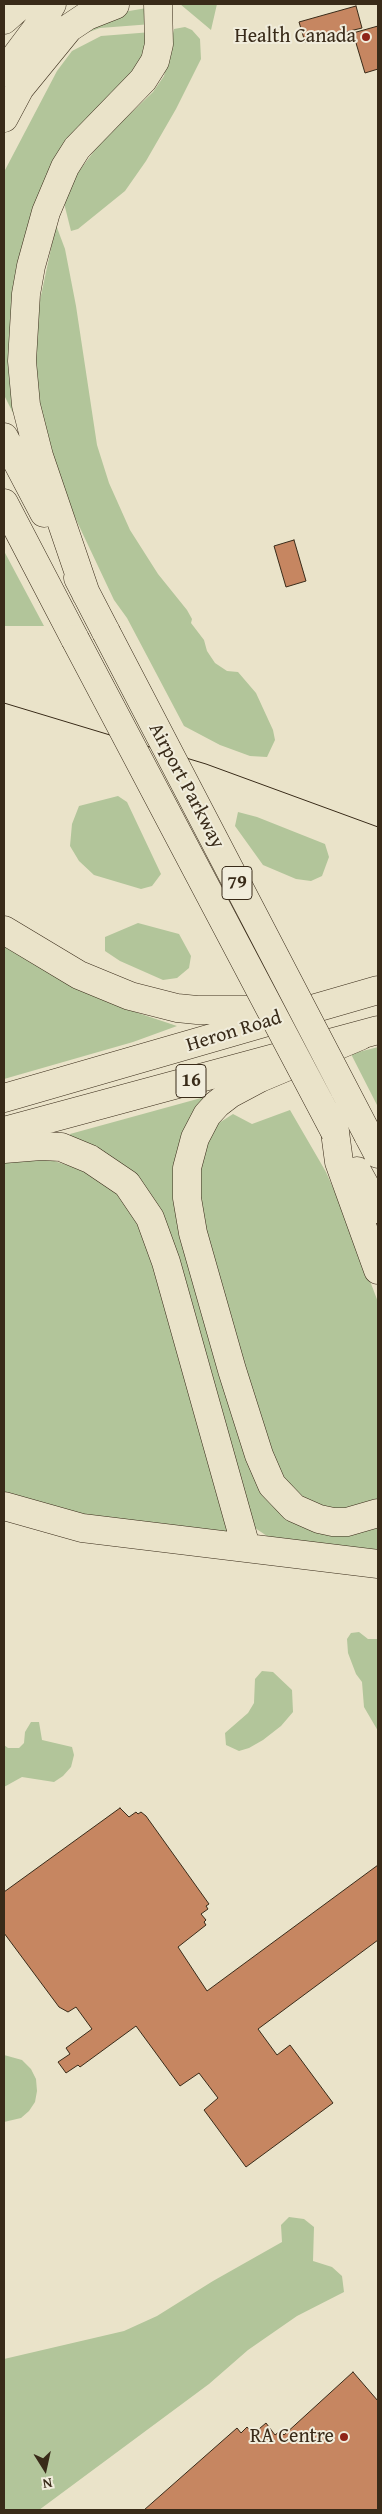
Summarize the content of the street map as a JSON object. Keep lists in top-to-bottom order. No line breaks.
{"streets":{"main road":["Airport Parkway","79","Heron Road","16"]},"crossings":[["Airport Parkway","79"]],"places":["Health Canada","RA Centre"],"north":"bottom"}
